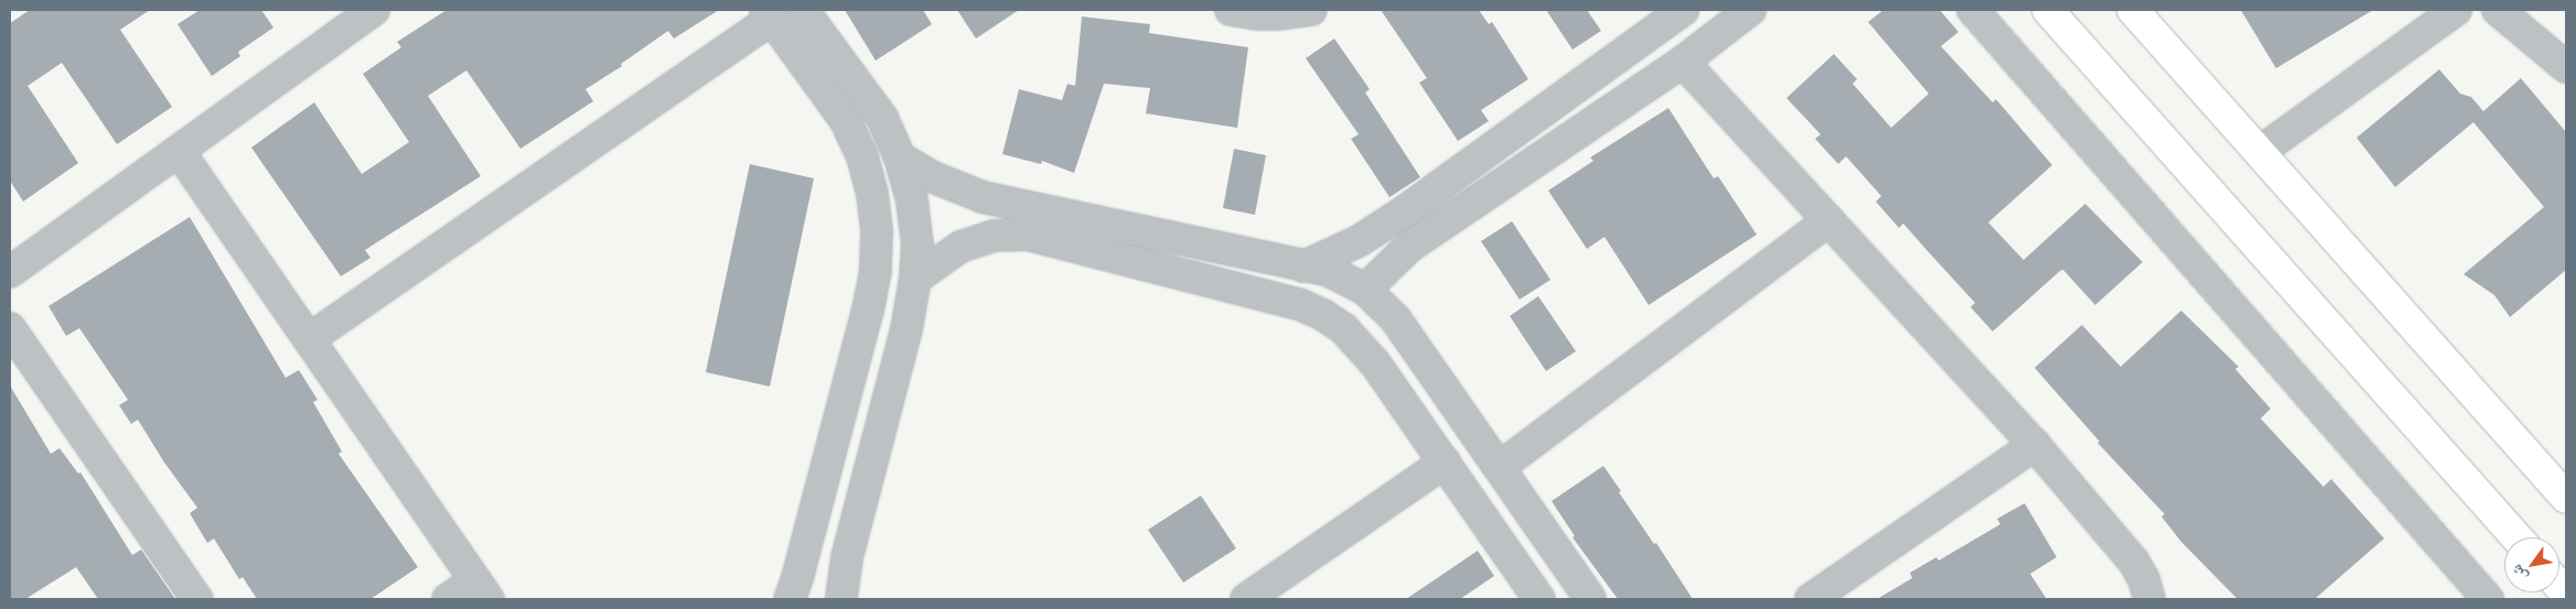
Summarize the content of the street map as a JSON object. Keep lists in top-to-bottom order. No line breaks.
{"north":"bottom left"}
